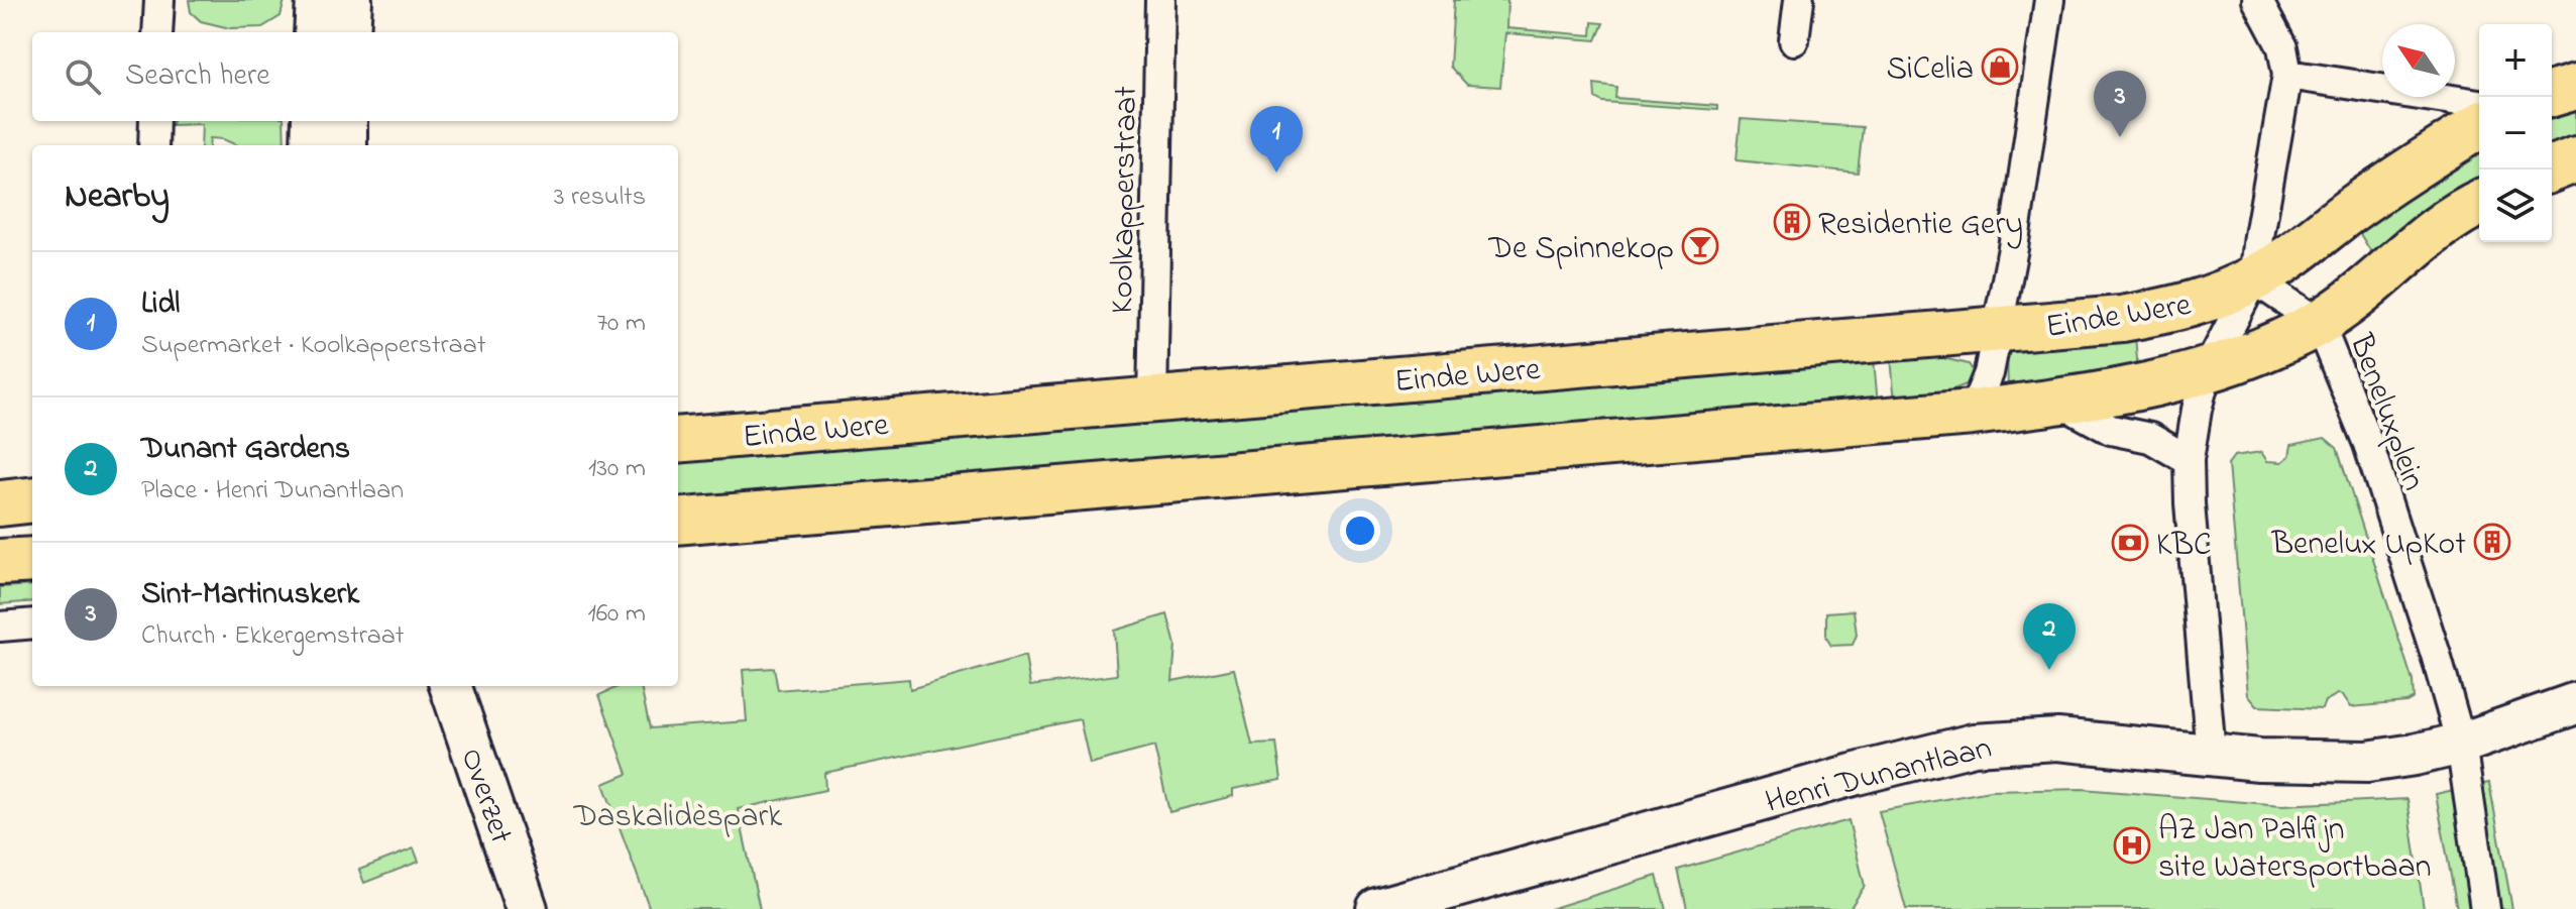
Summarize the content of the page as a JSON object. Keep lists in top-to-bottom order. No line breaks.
{"streets":{"main road":["Einde Were"],"street":["Koolkapperstraat","Beneluxplein","Henri Dunantlaan","Overzet"]},"crossings":[["Koolkapperstraat","Einde Were"],["Einde Were","Beneluxplein"],["Beneluxplein","Henri Dunantlaan"]],"parks":["Daskalidèspark"],"places":{"shop":["SiCelia"],"building":["Residentie Gery","Benelux UpKot"],"bar":["De Spinnekop"],"bank":["KBC"],"hospital":["AZ Jan Palfijn site Watersportbaan"]},"north":"top left","page":{"map_buttons":["+","−"],"search":"Search here","pins":["3","1","2"],"heading":["Nearby","3 results"],"list":[{"mark":"1","name":"Lidl","note":"Supermarket · Koolkapperstraat","value":"70 m"},{"mark":"2","name":"Dunant Gardens","note":"Place · Henri Dunantlaan","value":"130 m"},{"mark":"3","name":"Sint-Martinuskerk","note":"Church · Ekkergemstraat","value":"160 m"}]}}
